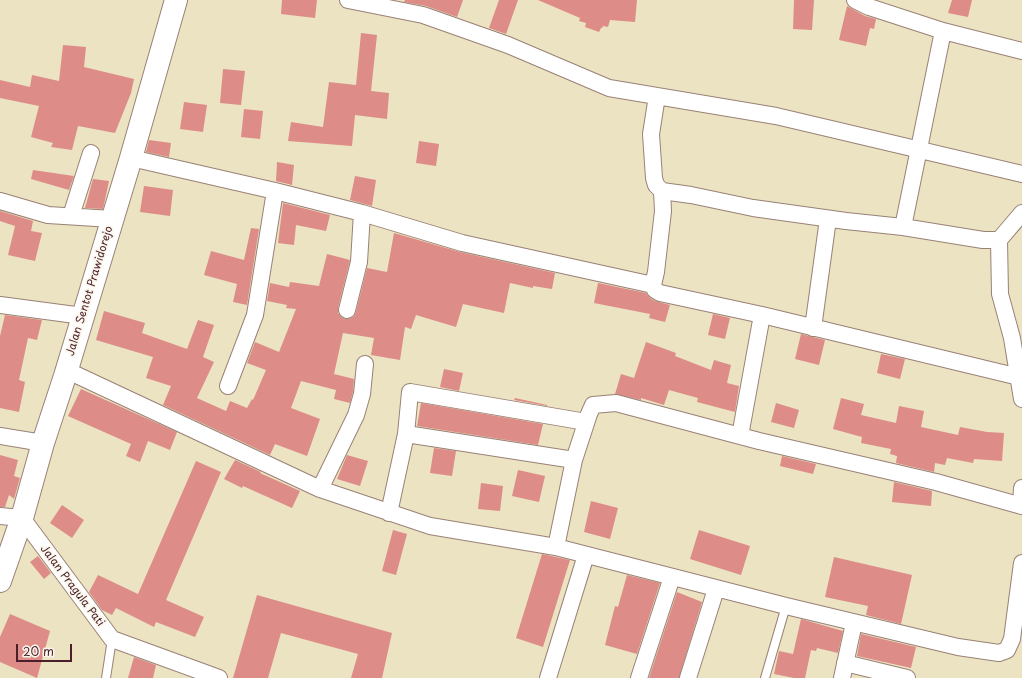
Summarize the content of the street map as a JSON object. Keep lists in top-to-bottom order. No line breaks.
{"streets":{"main road":["Jalan Sentot Prawidorejo"],"street":["Jalan Pragula Pati"]},"crossings":[["Jalan Sentot Prawidorejo","Jalan Pragula Pati"]],"scale_bar":"20 m"}
